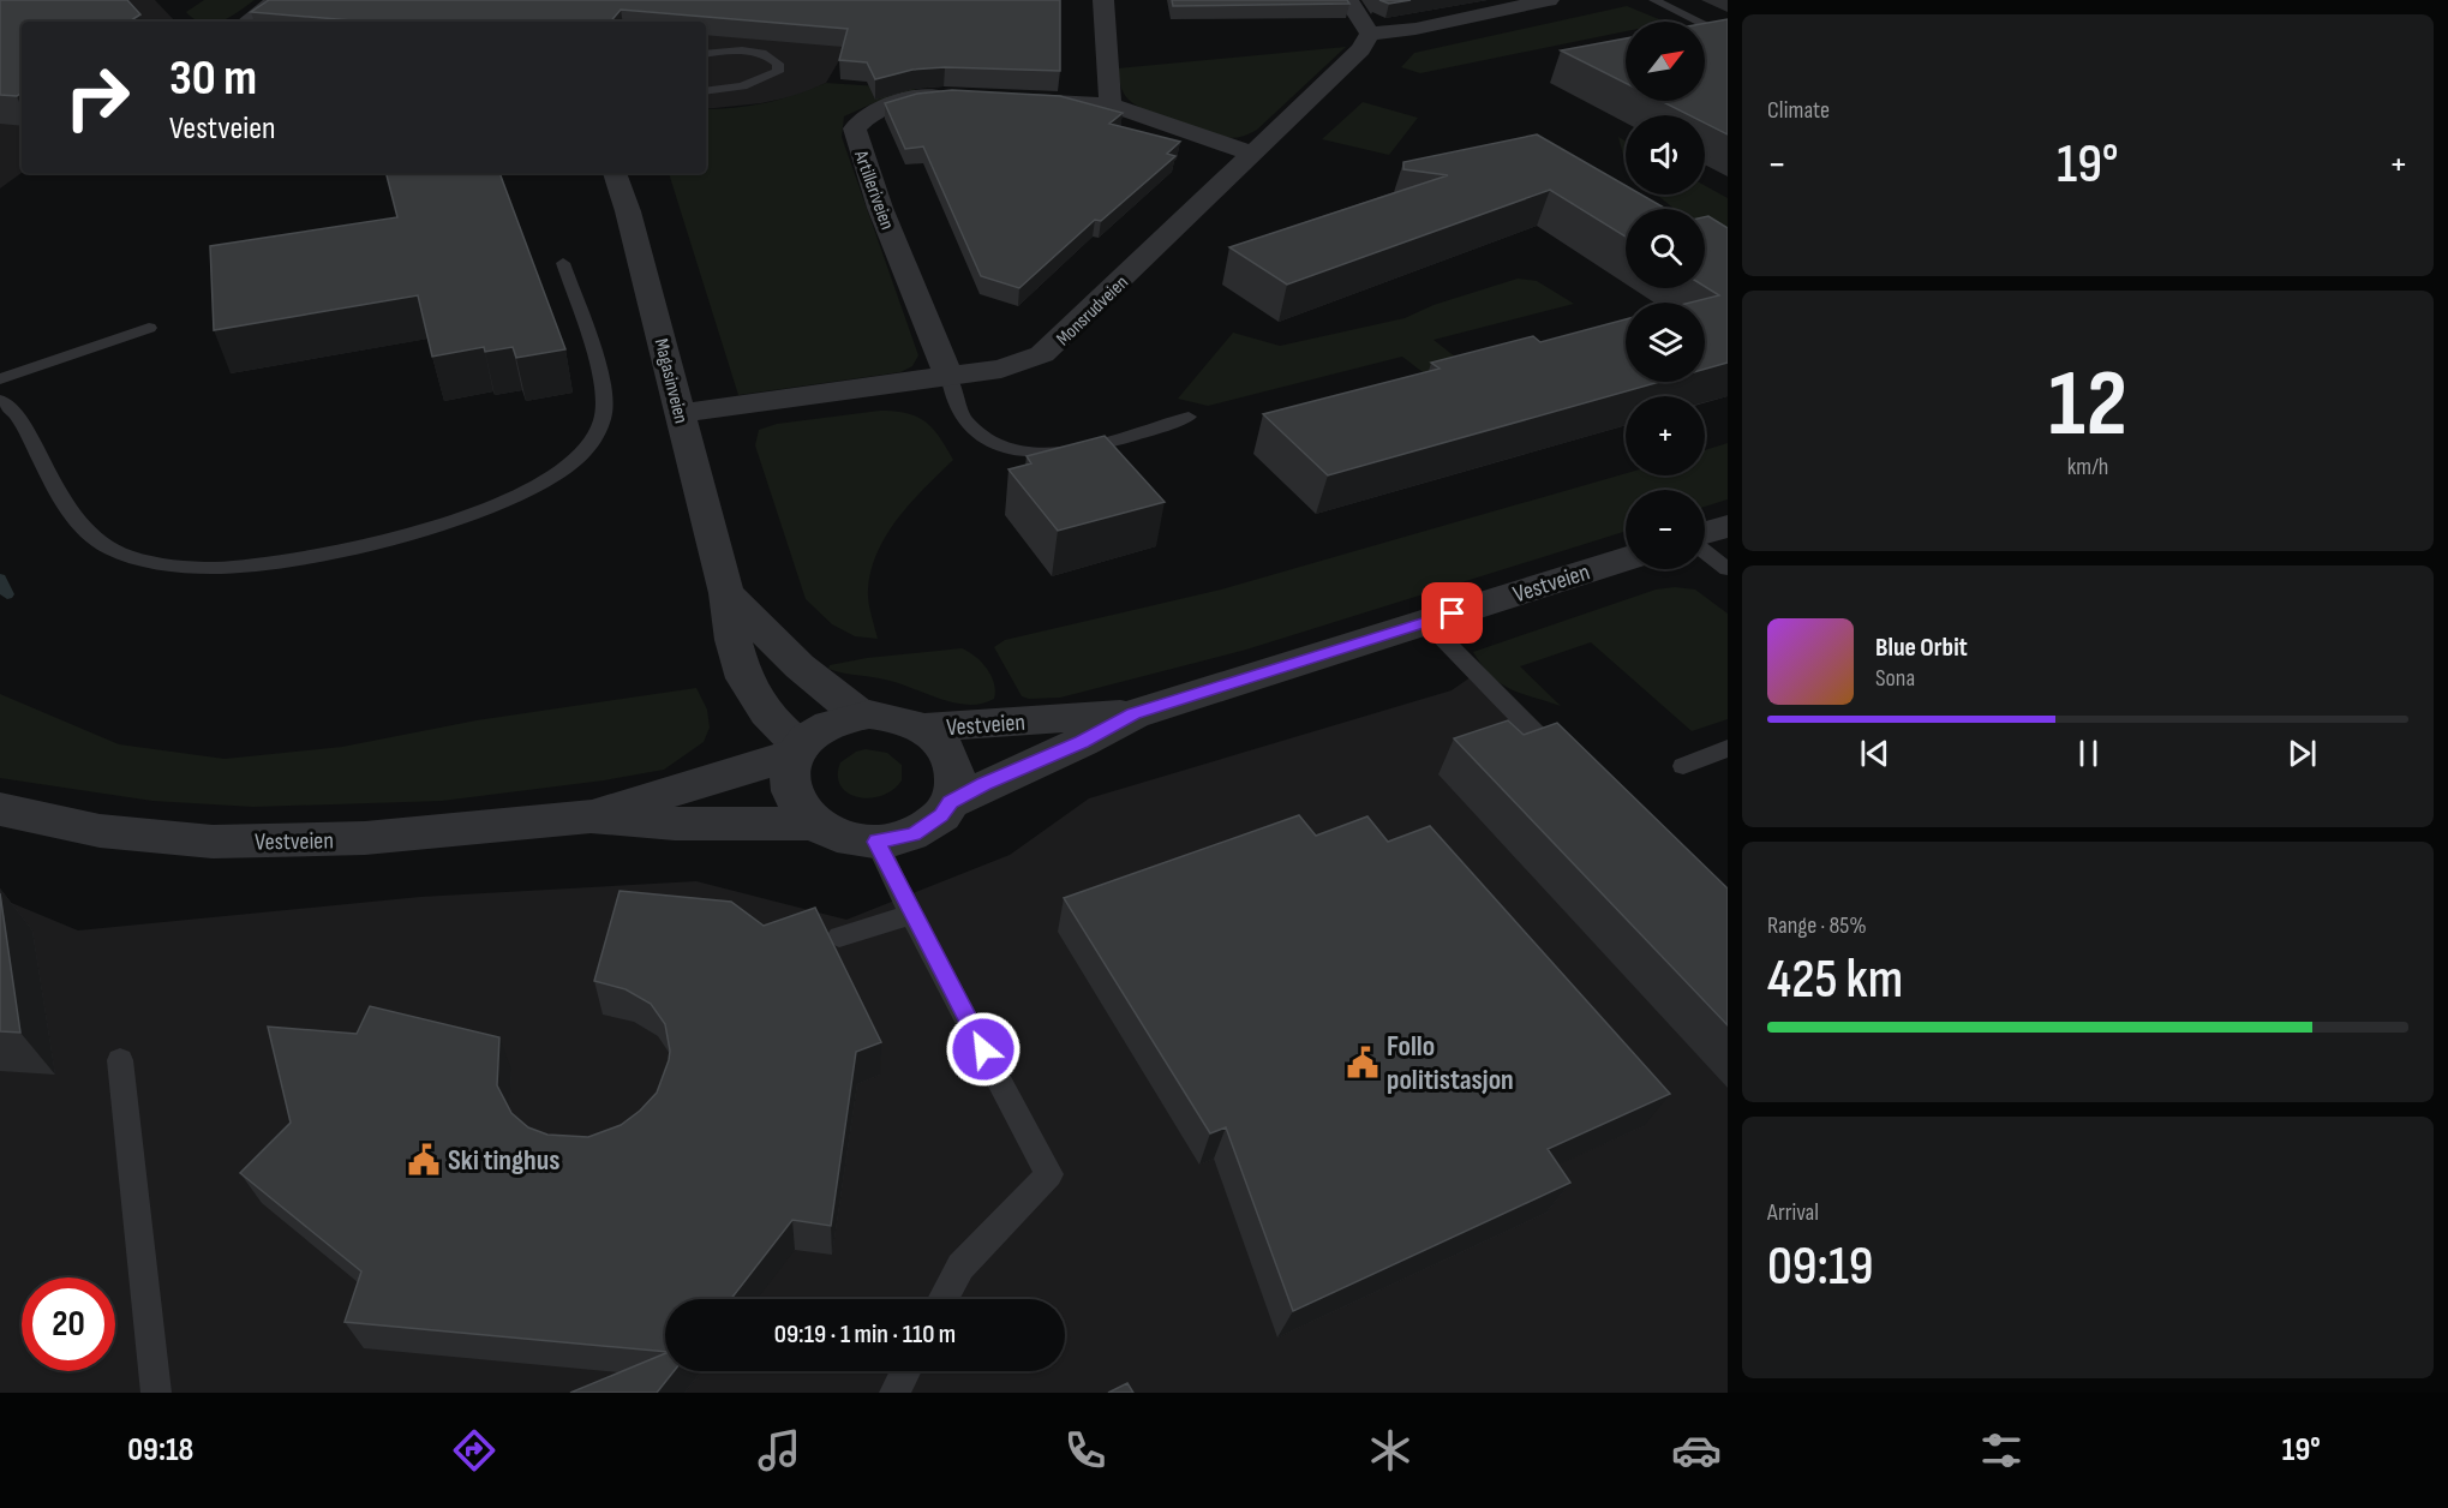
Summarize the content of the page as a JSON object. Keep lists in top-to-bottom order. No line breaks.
{"streets":{"street":["Artilleriveien","Monsrudveien","Magasinveien","Vestveien"]},"crossings":[["Artilleriveien","Monsrudveien"],["Monsrudveien","Magasinveien"],["Magasinveien","Vestveien"]],"places":{"public building":["Follo politistasjon","Ski tinghus"]},"north":"top right","page":{"tile":["Climate",["12","km/h"],["Range · 85%","425 km"],["Arrival","09:19"]],"map_buttons":["+","−"],"turn":["30 m","Vestveien"],"heat":["−","19°","+"],"song":["Blue Orbit","Sona"],"limit":"20","trip":"09:19 · 1 min · 110 m","tabs":["09:18","19°"]}}
